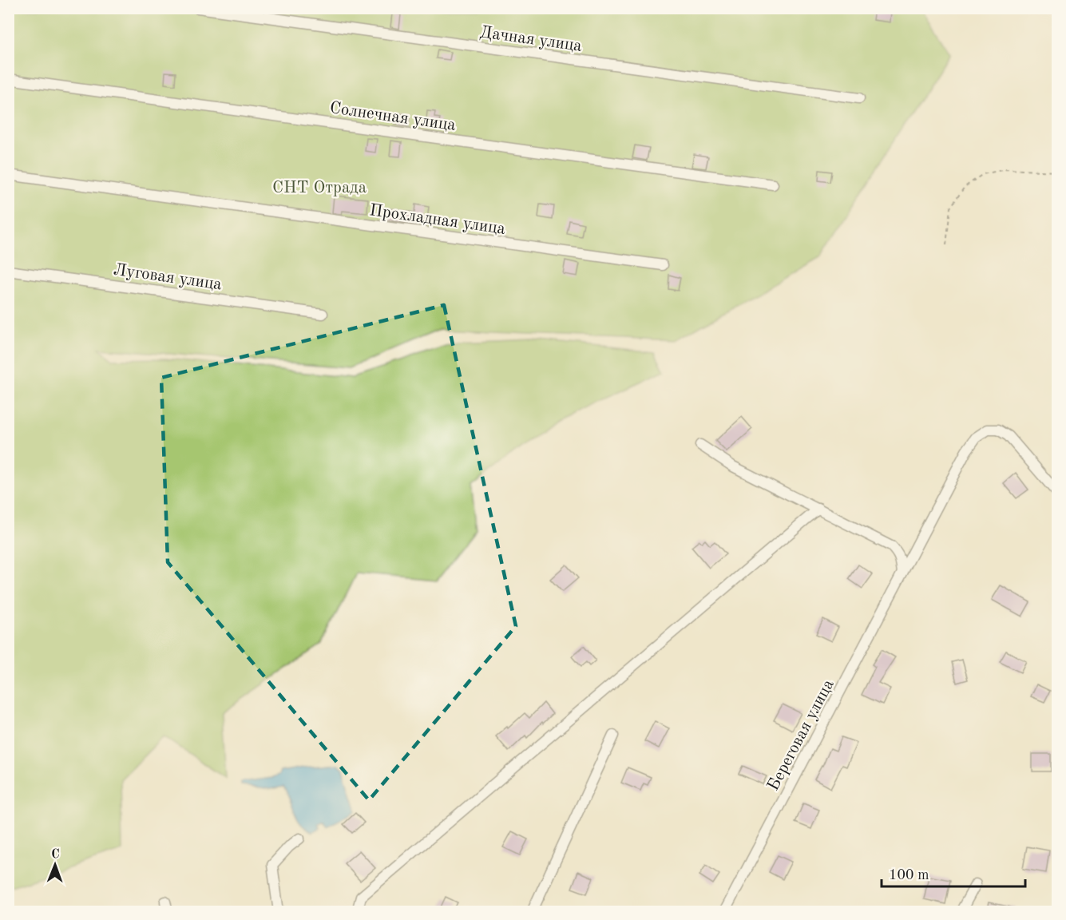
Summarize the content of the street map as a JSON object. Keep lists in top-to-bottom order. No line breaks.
{"streets":{"street":["Дачная улица","Солнечная улица","Прохладная улица","Луговая улица","Береговая улица"]},"parks":["СНТ Отрада"],"scale_bar":"100 m","north":"top"}
